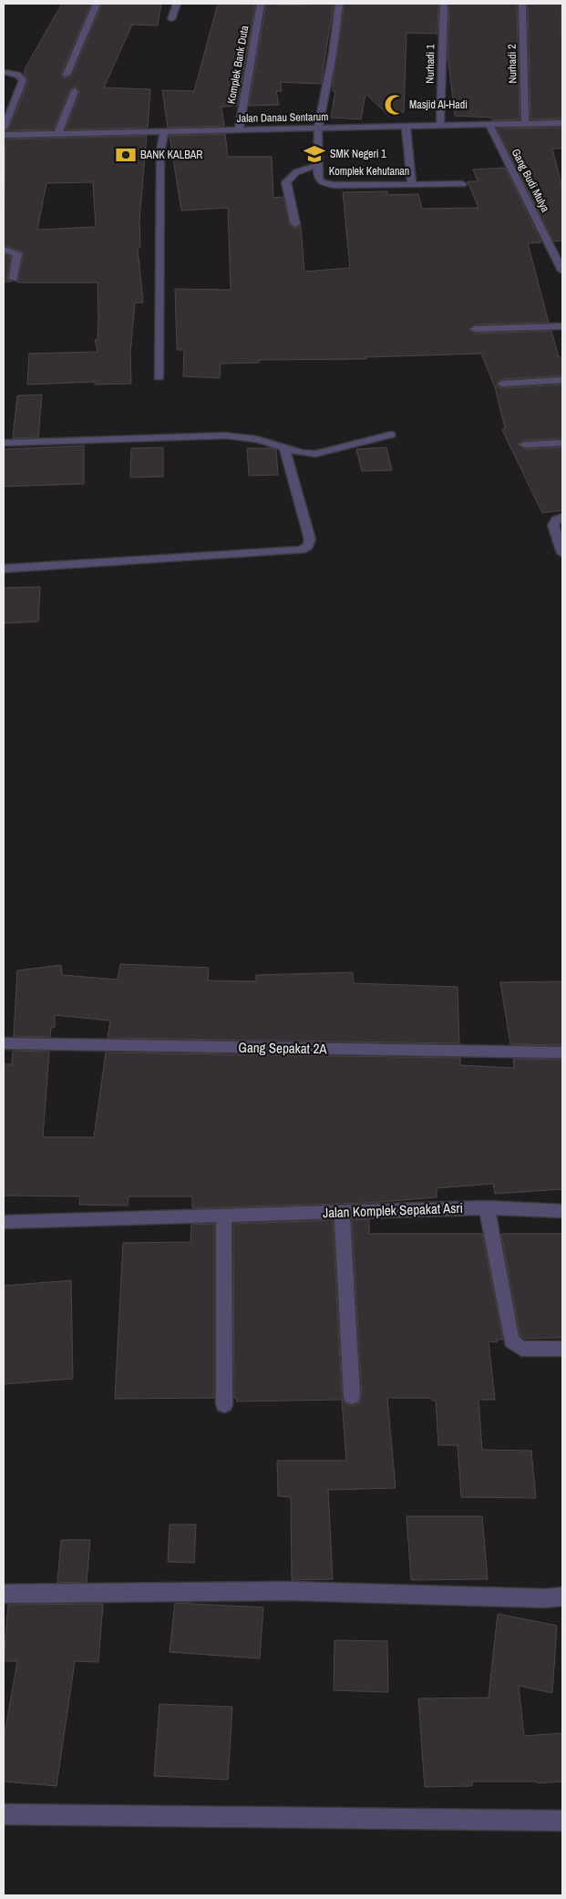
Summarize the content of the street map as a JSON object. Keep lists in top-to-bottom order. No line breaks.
{"streets":{"street":["Nurhadi 1","Nurhadi 2","Komplek Bank Duta","Jalan Danau Sentarum","Komplek Kehutanan","Gang Budi Mulya","Gang Sepakat 2A","Jalan Komplek Sepakat Asri"]},"crossings":[["Nurhadi 1","Jalan Danau Sentarum"],["Nurhadi 2","Jalan Danau Sentarum"],["Komplek Bank Duta","Jalan Danau Sentarum"],["Jalan Danau Sentarum","Komplek Kehutanan"],["Jalan Danau Sentarum","Gang Budi Mulya"]],"places":{"mosque":["Masjid Al-Hadi"],"school or university":["SMK Negeri 1"],"bank":["BANK KALBAR"]}}
